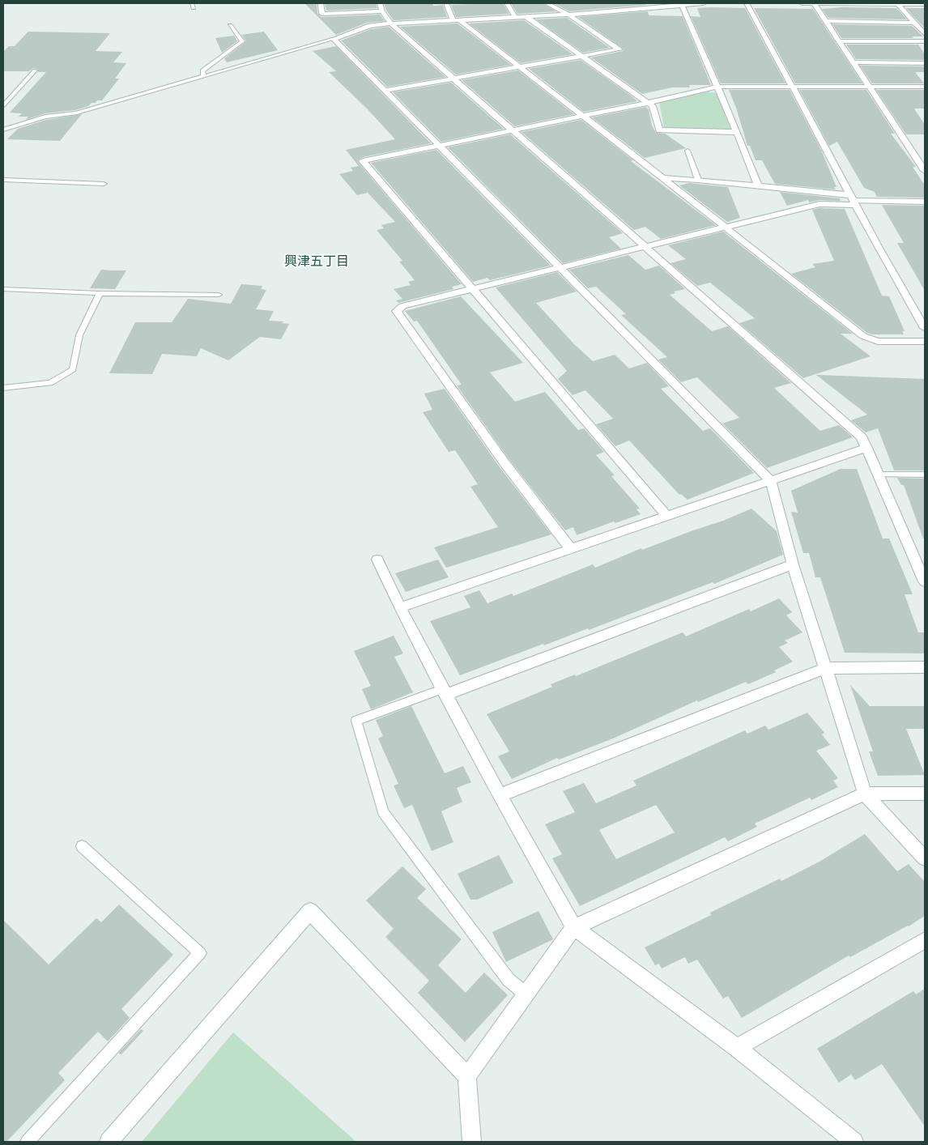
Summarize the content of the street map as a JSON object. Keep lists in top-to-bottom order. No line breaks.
{"districts":["興津五丁目"]}
